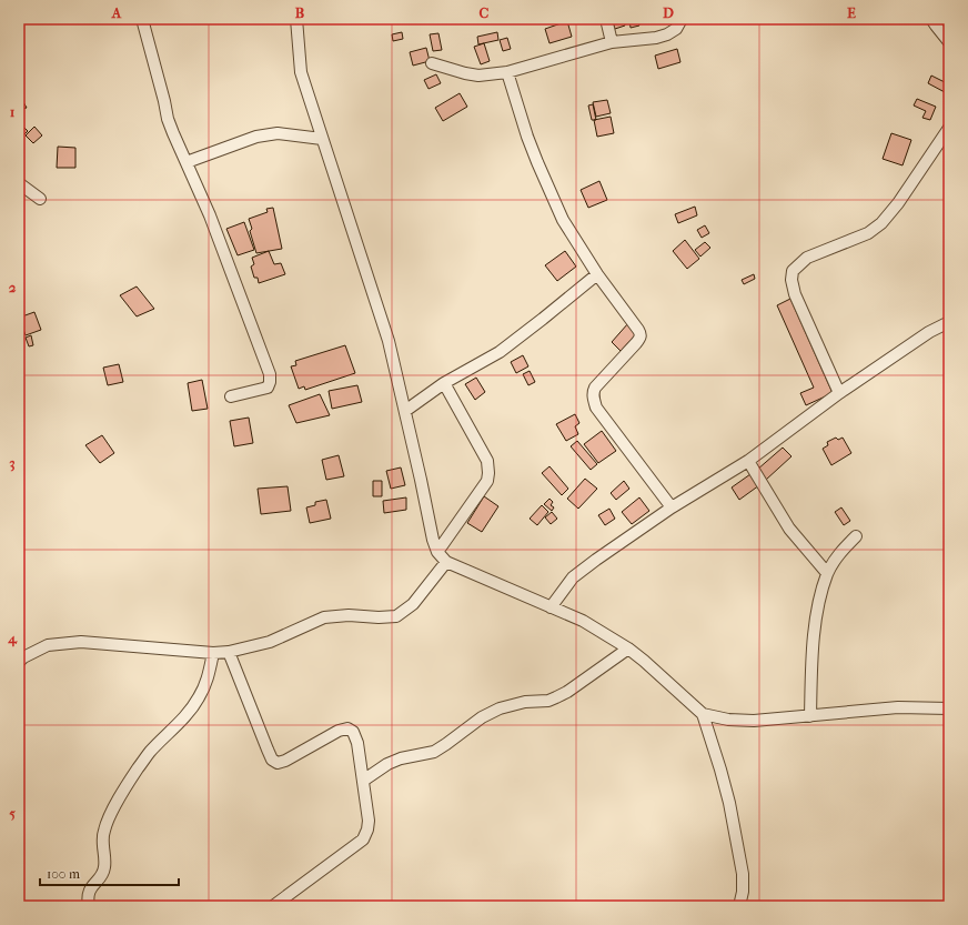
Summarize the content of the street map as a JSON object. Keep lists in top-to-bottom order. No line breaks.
{"scale_bar":"100 m","grid":{"columns":["A","B","C","D","E"],"rows":["1","2","3","4","5"]}}
